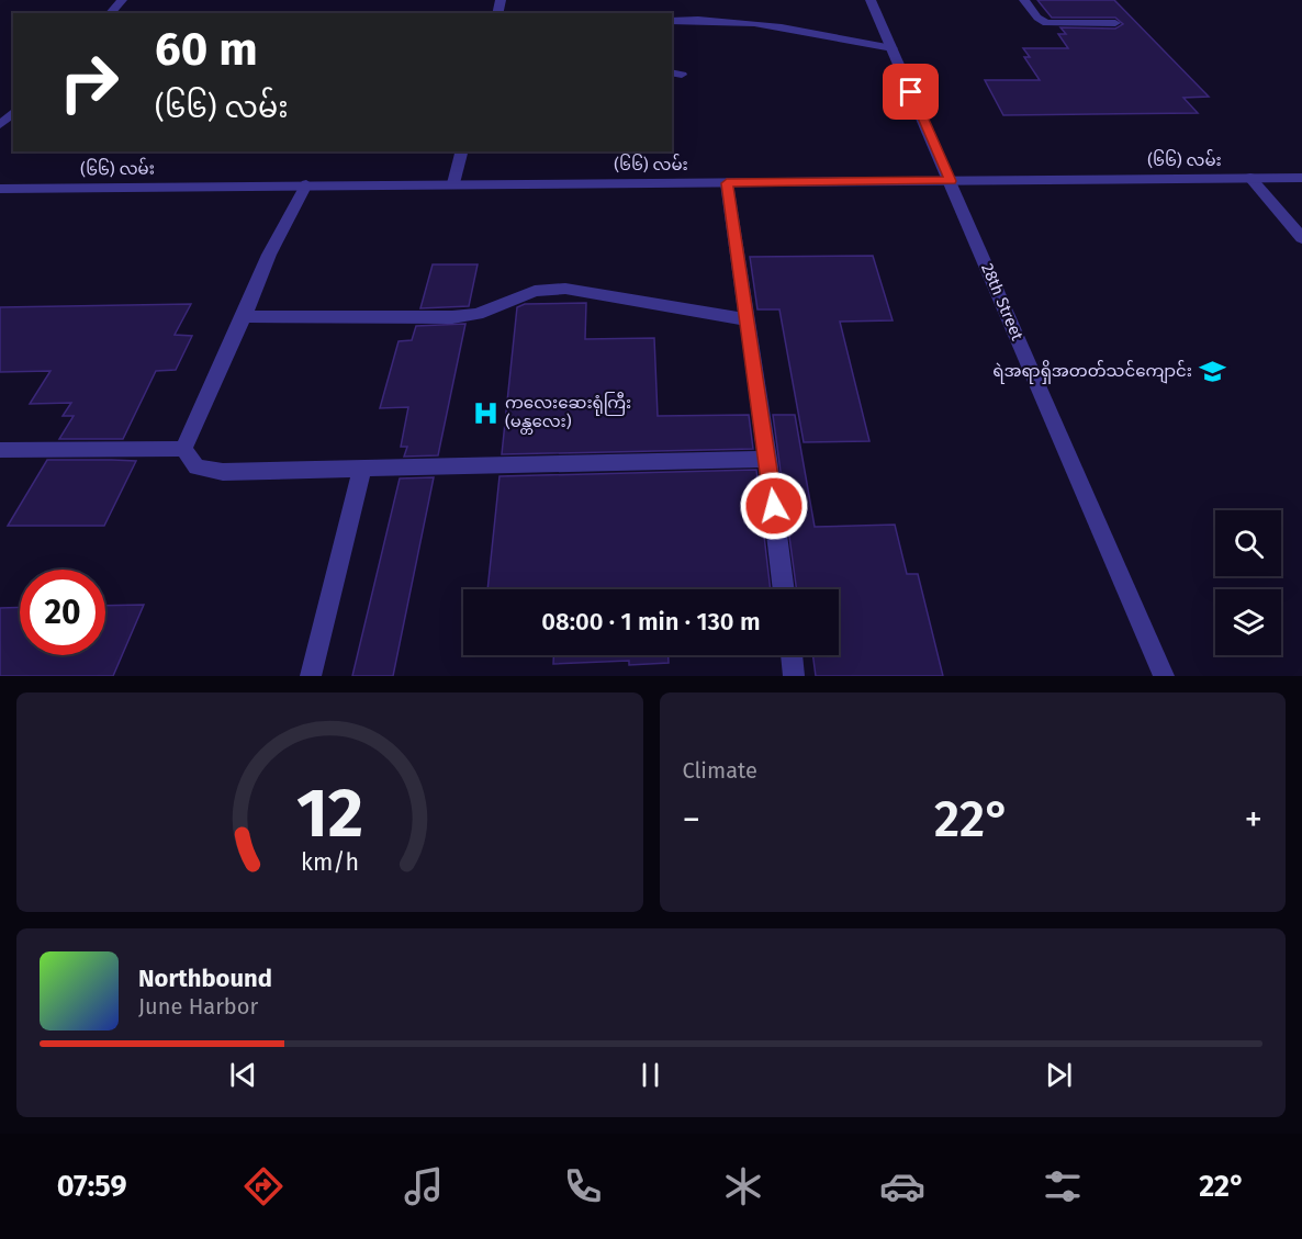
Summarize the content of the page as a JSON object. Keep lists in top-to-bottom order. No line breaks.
{"streets":{"street":["(၆၆) လမ်း","28th Street"]},"crossings":[["(၆၆) လမ်း","28th Street"]],"places":{"school or university":["ရဲအရာရှိအတတ်သင်ကျောင်း"],"hospital":["ကလေးဆေးရုံကြီး (မန္တလေး)"]},"page":{"turn":["60 m","(၆၆) လမ်း"],"limit":"20","trip":"08:00 · 1 min · 130 m","tile":"Climate","heat":["−","22°","+"],"song":["Northbound","June Harbor"],"tabs":["07:59","22°"],"gauge":["12","km/h"]}}
